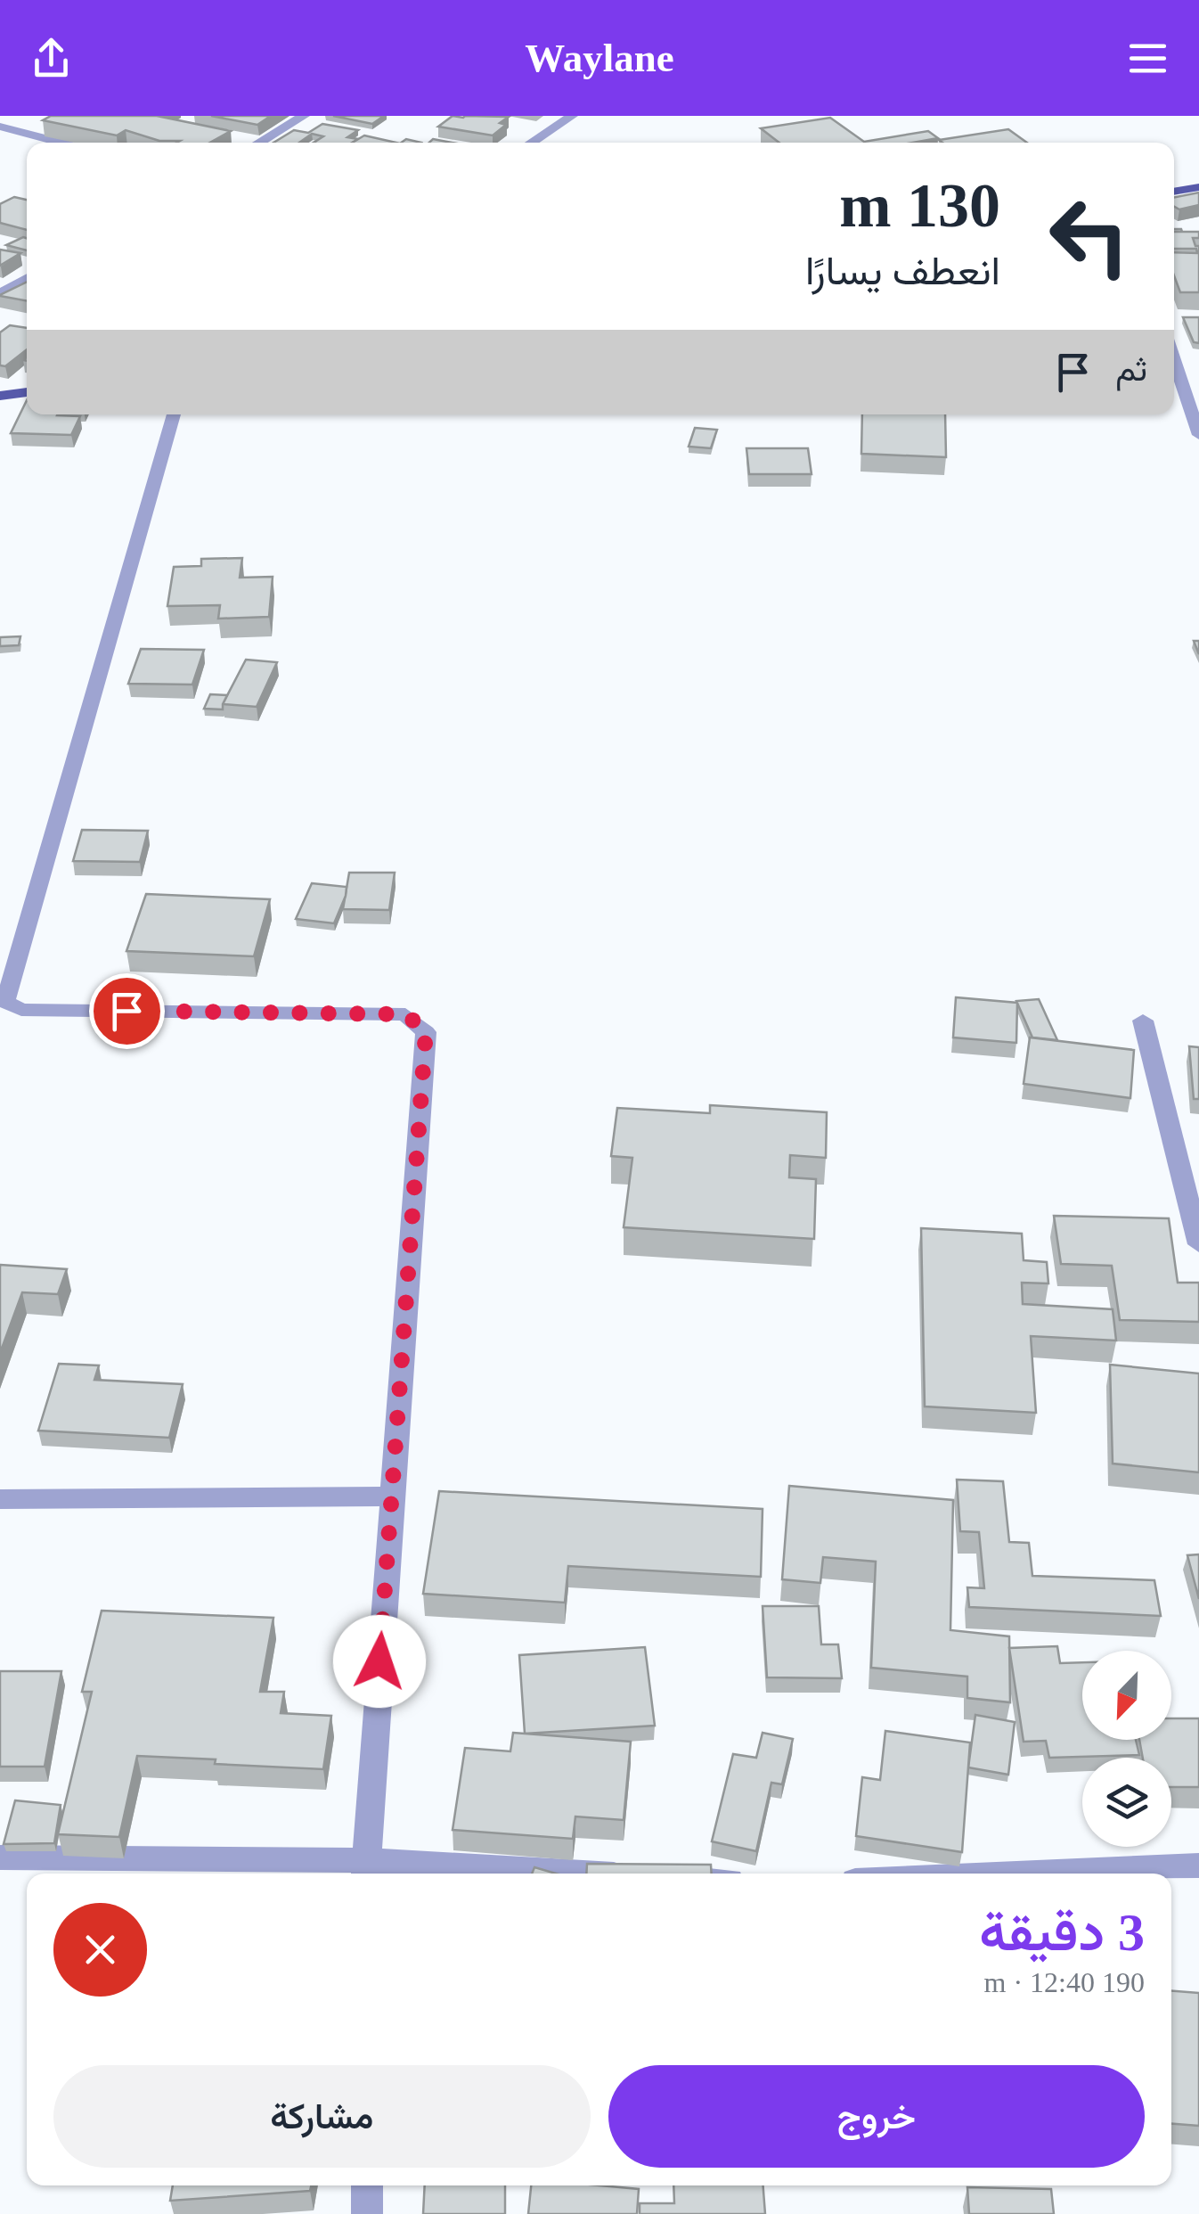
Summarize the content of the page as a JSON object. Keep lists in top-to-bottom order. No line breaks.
{"north":"bottom left","page":{"header":"Waylane","turn":["130 m","انعطف يسارًا"],"then":"ثم","heading":["3 دقيقة","190 m · 12:40"],"buttons":["خروج","مشاركة"]}}
